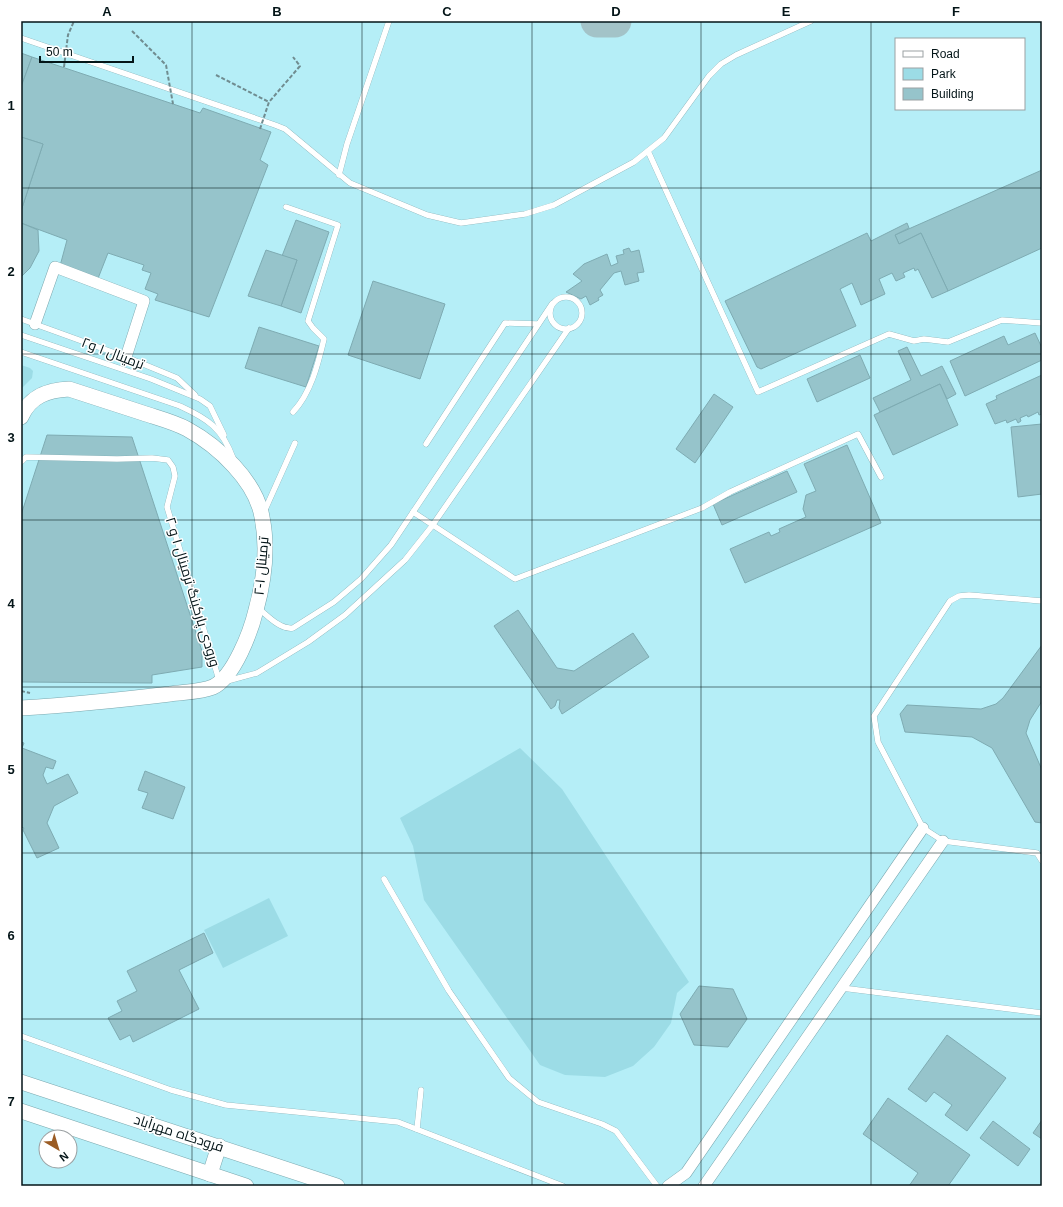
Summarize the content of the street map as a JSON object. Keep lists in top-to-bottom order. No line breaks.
{"streets":{"main road":["ترمینال ۱-۲","فرودگاه مهرآباد"],"lane":["ترمینال ۱ و۲","ورودی پارکینگ ترمینال ۱ و ۲"]},"crossings":[["ترمینال ۱ و۲","ترمینال ۱-۲"],["ترمینال ۱-۲","ورودی پارکینگ ترمینال ۱ و ۲"]],"legend":["Road","Park","Building"],"scale_bar":"50 m","north":"bottom right","grid":{"columns":["A","B","C","D","E","F"],"rows":["1","2","3","4","5","6","7"]}}
